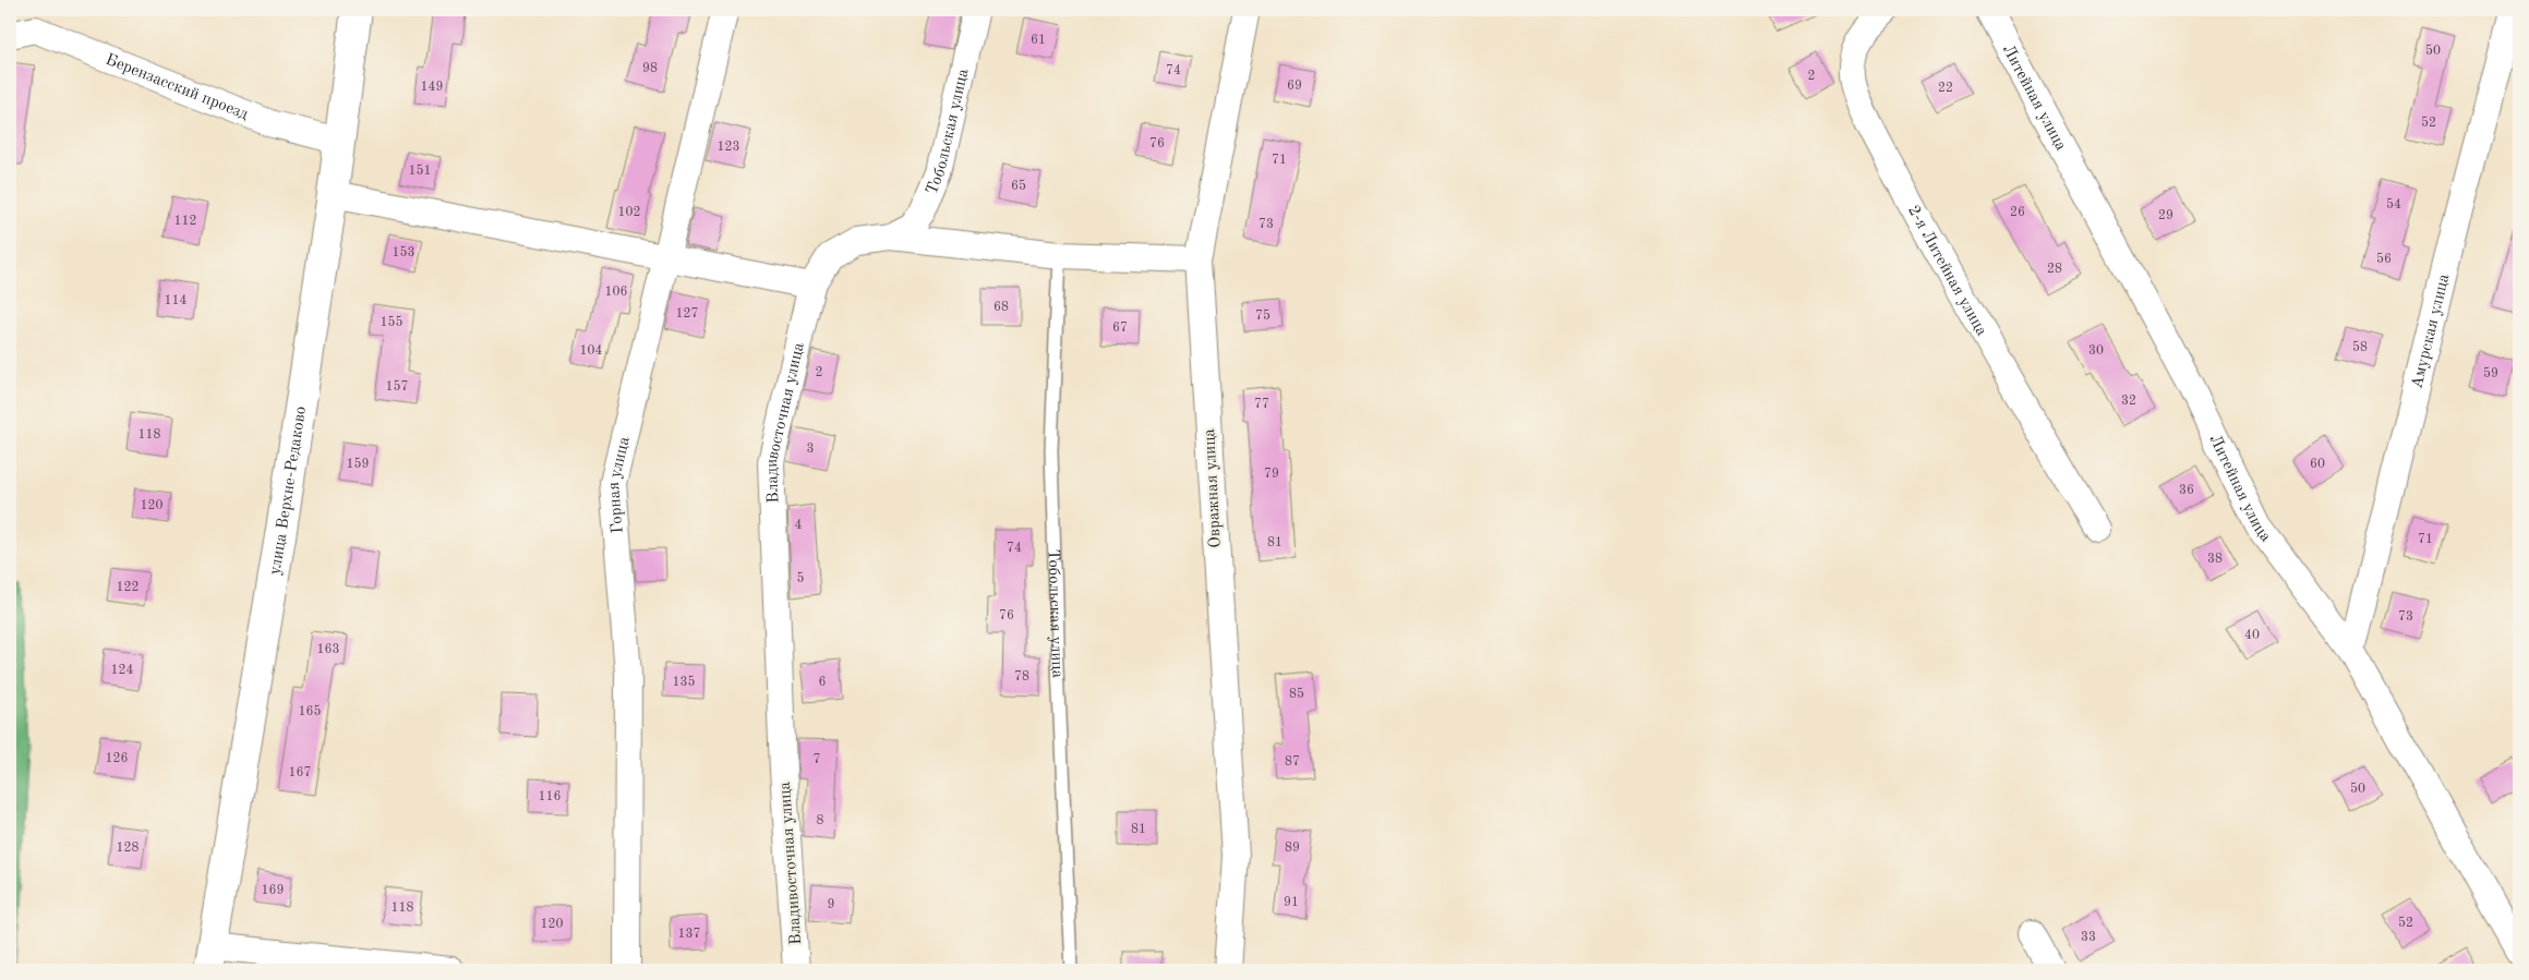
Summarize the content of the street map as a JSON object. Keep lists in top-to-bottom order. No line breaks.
{"streets":{"street":["Берензасский проезд","Литейная улица","Тобольская улица","2-я Литейная улица","Амурская улица","Владивосточная улица","Горная улица","Овражная улица","улица Верхне-Редаково"]},"crossings":[["Берензасский проезд","улица Верхне-Редаково"],["Литейная улица","Амурская улица"],["Тобольская улица","Владивосточная улица"],["Владивосточная улица","Овражная улица"]],"house_numbers":["61","50","98","74","2","69","149","22","52","76","123","71","151","65","54","102","26","29","112","73","153","56","28","106","114","68","127","75","155","67","58","104","30","2","59","157","32","77","118","3","159","60","79","36","120","4","71","81","74","38","5","122","76","73","40","163","124","78","135","6","85","165","126","7","87","167","50","116","8","81","128","89","169","91","9","118","52","120","137","33"]}
